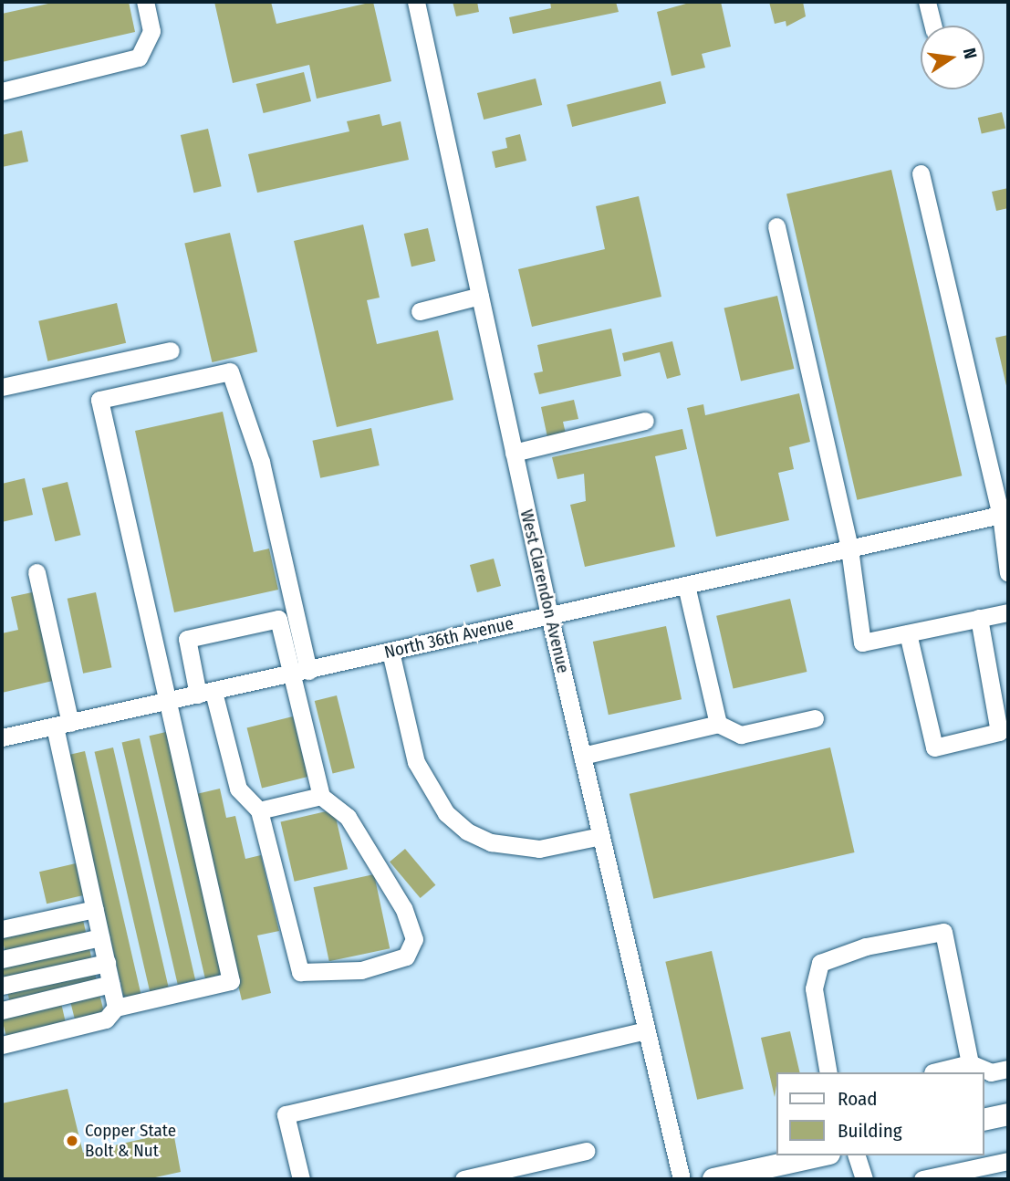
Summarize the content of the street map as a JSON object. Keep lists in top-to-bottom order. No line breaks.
{"streets":{"street":["West Clarendon Avenue","North 36th Avenue"]},"crossings":[["West Clarendon Avenue","North 36th Avenue"]],"places":["Copper State Bolt & Nut"],"legend":["Road","Building"],"north":"right"}
